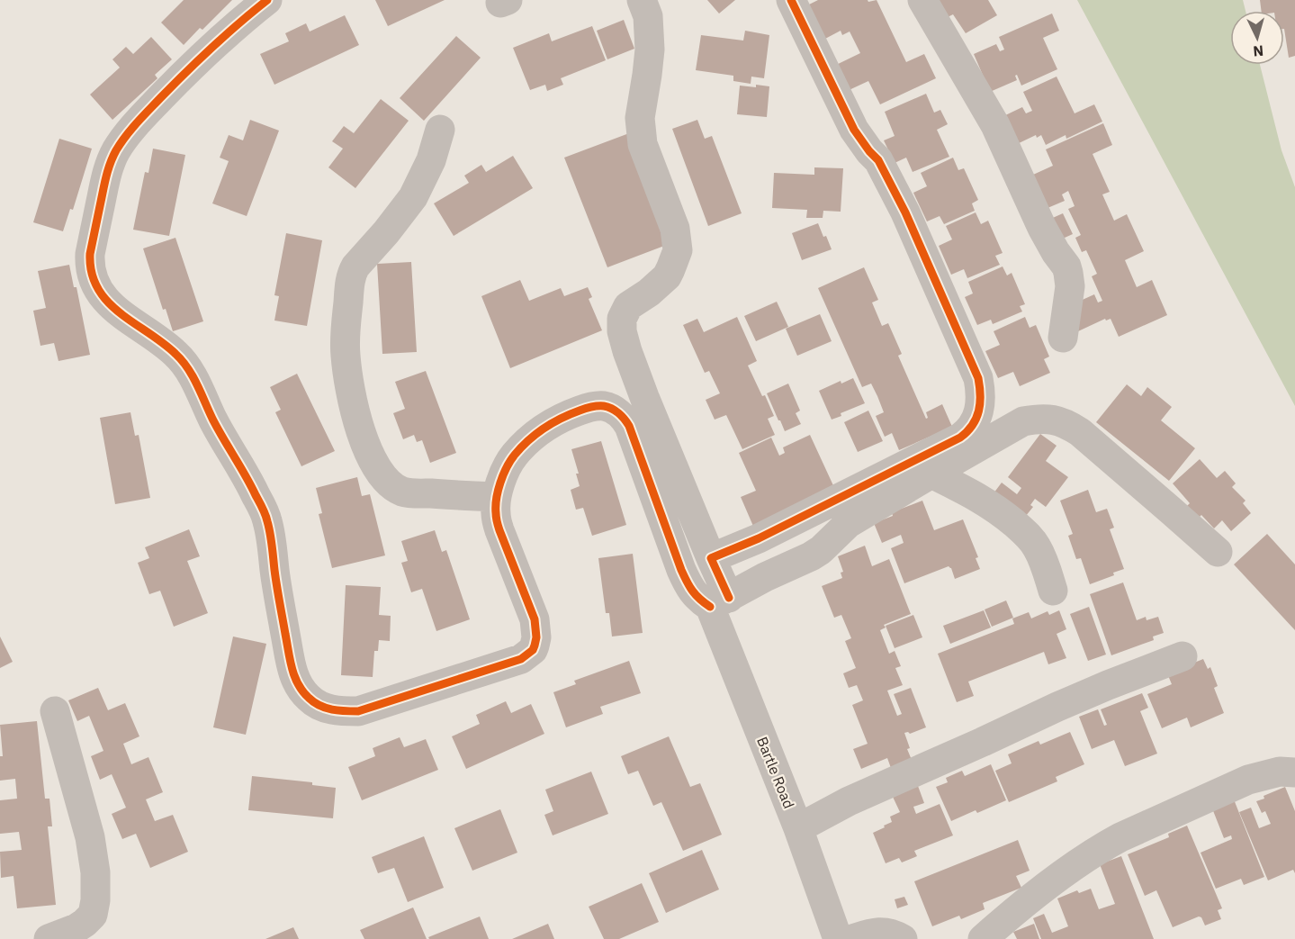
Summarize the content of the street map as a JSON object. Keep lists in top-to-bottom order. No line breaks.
{"streets":{"street":["Bartle Road"]},"north":"bottom"}
